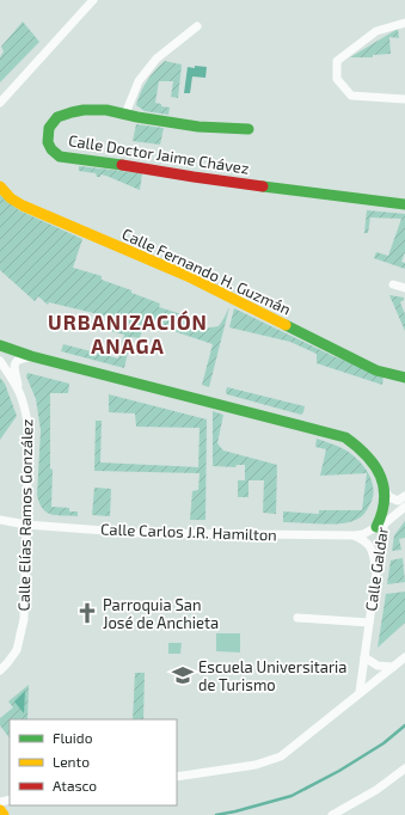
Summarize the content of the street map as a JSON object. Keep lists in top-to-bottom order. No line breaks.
{"streets":{"street":["Calle Doctor Jaime Chávez","Calle Fernando H. Guzmán","Calle Elías Ramos González","Calle Carlos J.R. Hamilton","Calle Galdar"]},"crossings":[["Calle Elías Ramos González","Calle Carlos J.R. Hamilton"],["Calle Carlos J.R. Hamilton","Calle Galdar"]],"districts":["URBANIZACIÓN ANAGA"],"places":{"church":["Parroquia San José de Anchieta"],"school or university":["Escuela Universitaria de Turismo"]},"legend":["Fluido","Lento","Atasco"]}
